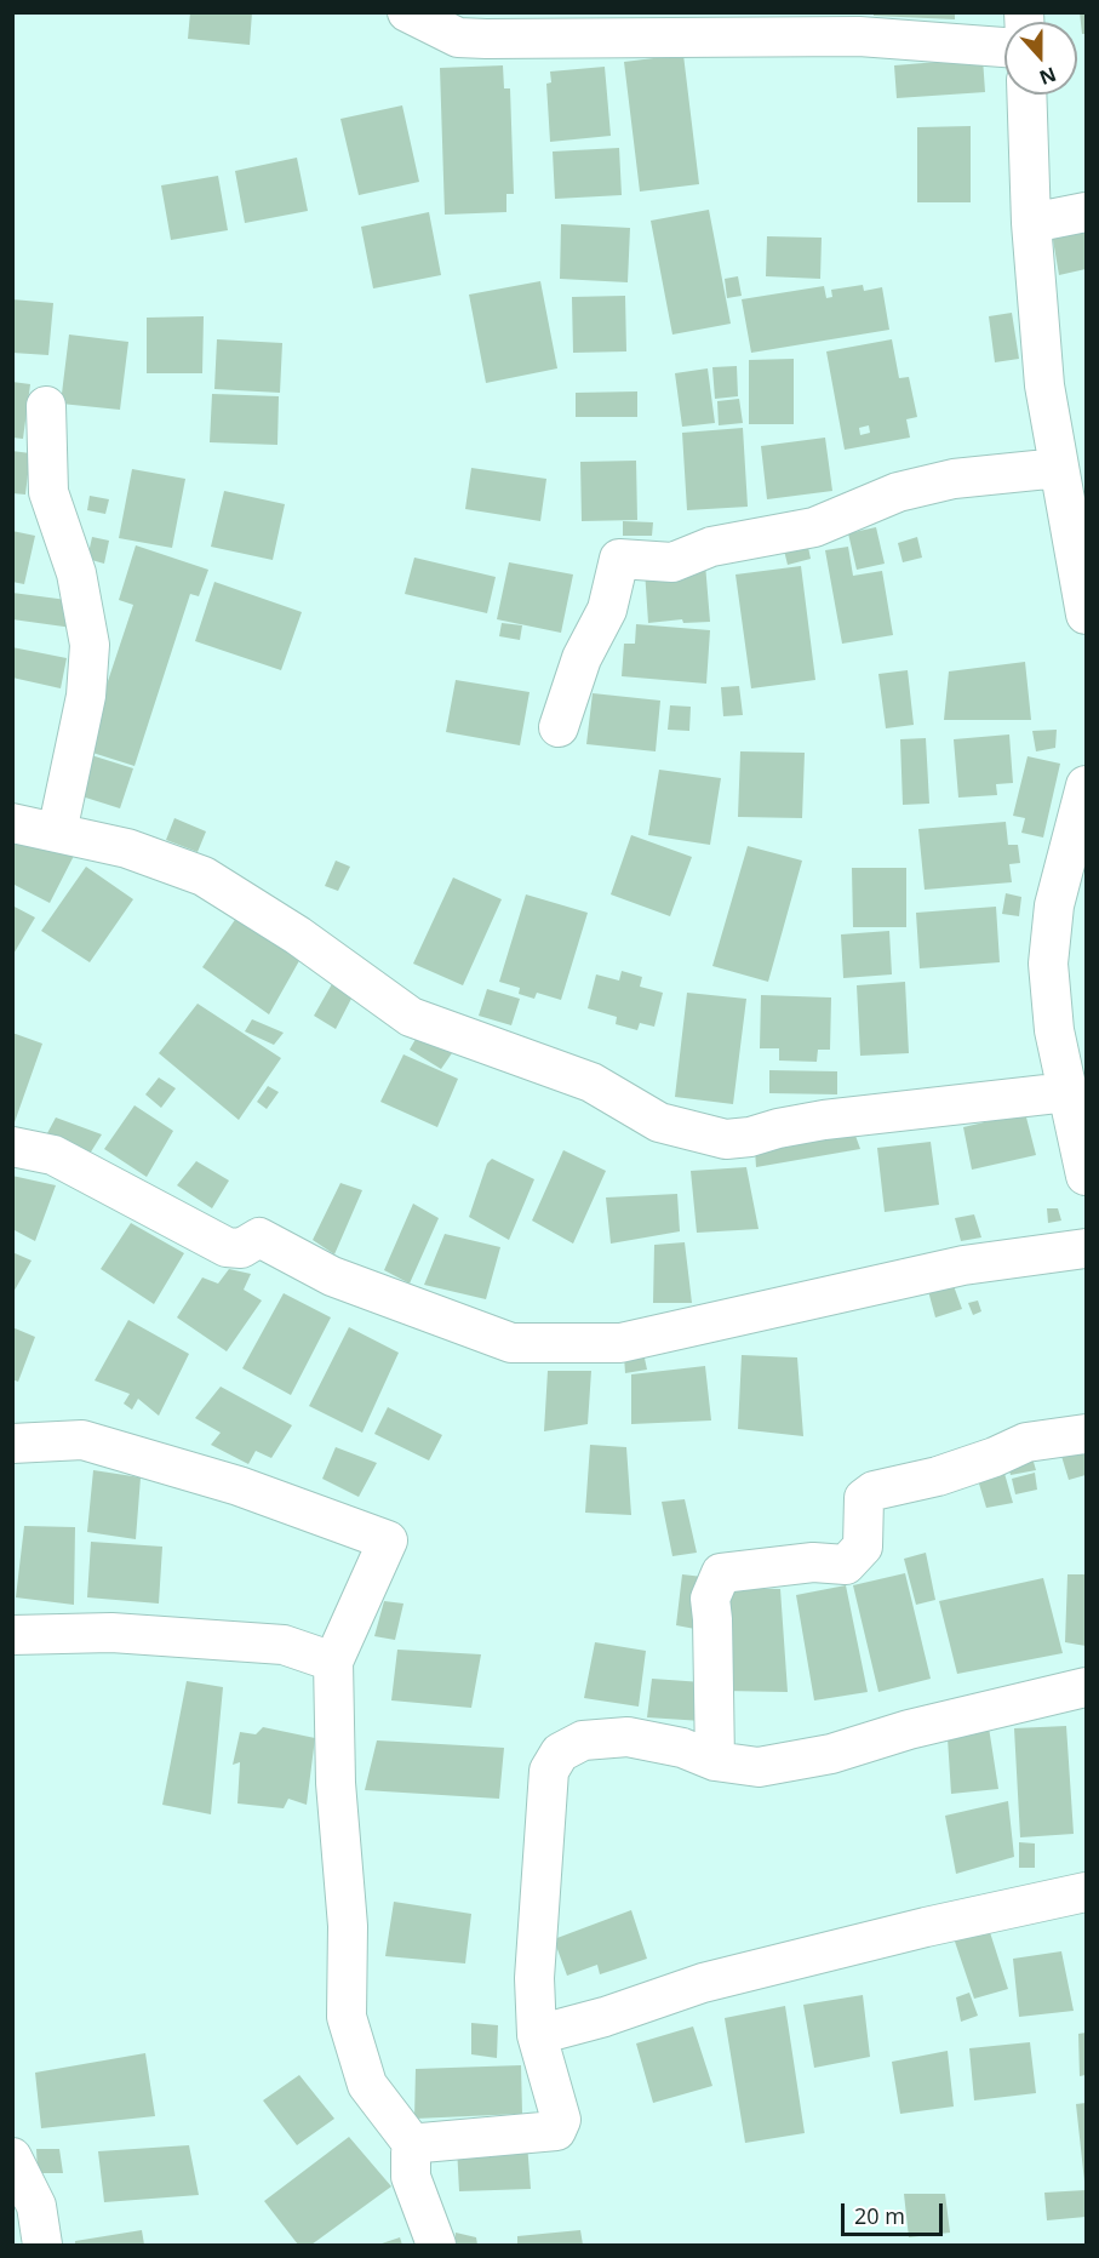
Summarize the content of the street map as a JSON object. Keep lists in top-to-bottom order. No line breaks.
{"scale_bar":"20 m","north":"bottom"}
